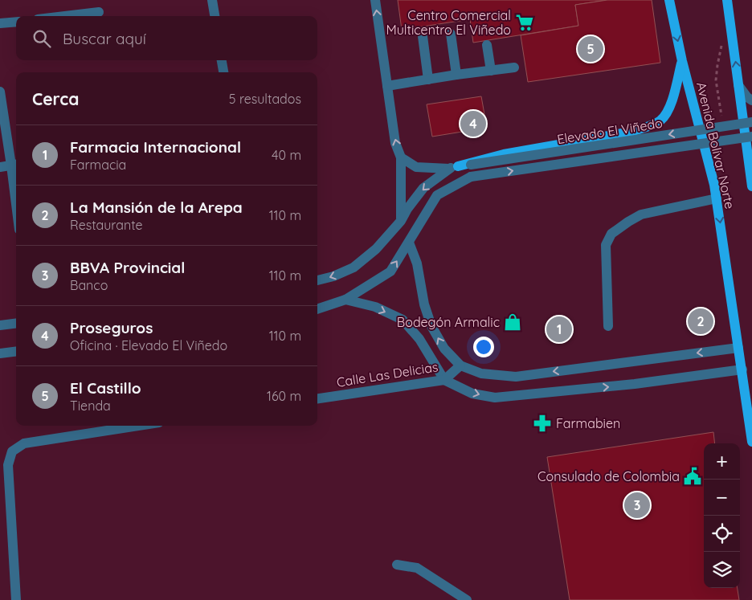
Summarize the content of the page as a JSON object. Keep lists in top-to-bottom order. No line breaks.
{"streets":{"main road":["Avenida Bolívar Norte"],"street":["Elevado El Viñedo","Calle Las Delicias"]},"places":{"supermarket":["Centro Comercial Multicentro El Viñedo"],"shop":["Bodegón Armalic"],"pharmacy":["Farmabien"],"public building":["Consulado de Colombia"]},"page":{"search":"Buscar aquí","pins":["5","4","2","1","3"],"heading":["Cerca","5 resultados"],"list":[{"mark":"1","name":"Farmacia Internacional","note":"Farmacia","value":"40 m"},{"mark":"2","name":"La Mansión de la Arepa","note":"Restaurante","value":"110 m"},{"mark":"3","name":"BBVA Provincial","note":"Banco","value":"110 m"},{"mark":"4","name":"Proseguros","note":"Oficina · Elevado El Viñedo","value":"110 m"},{"mark":"5","name":"El Castillo","note":"Tienda","value":"160 m"}],"map_buttons":["+","−"]}}
